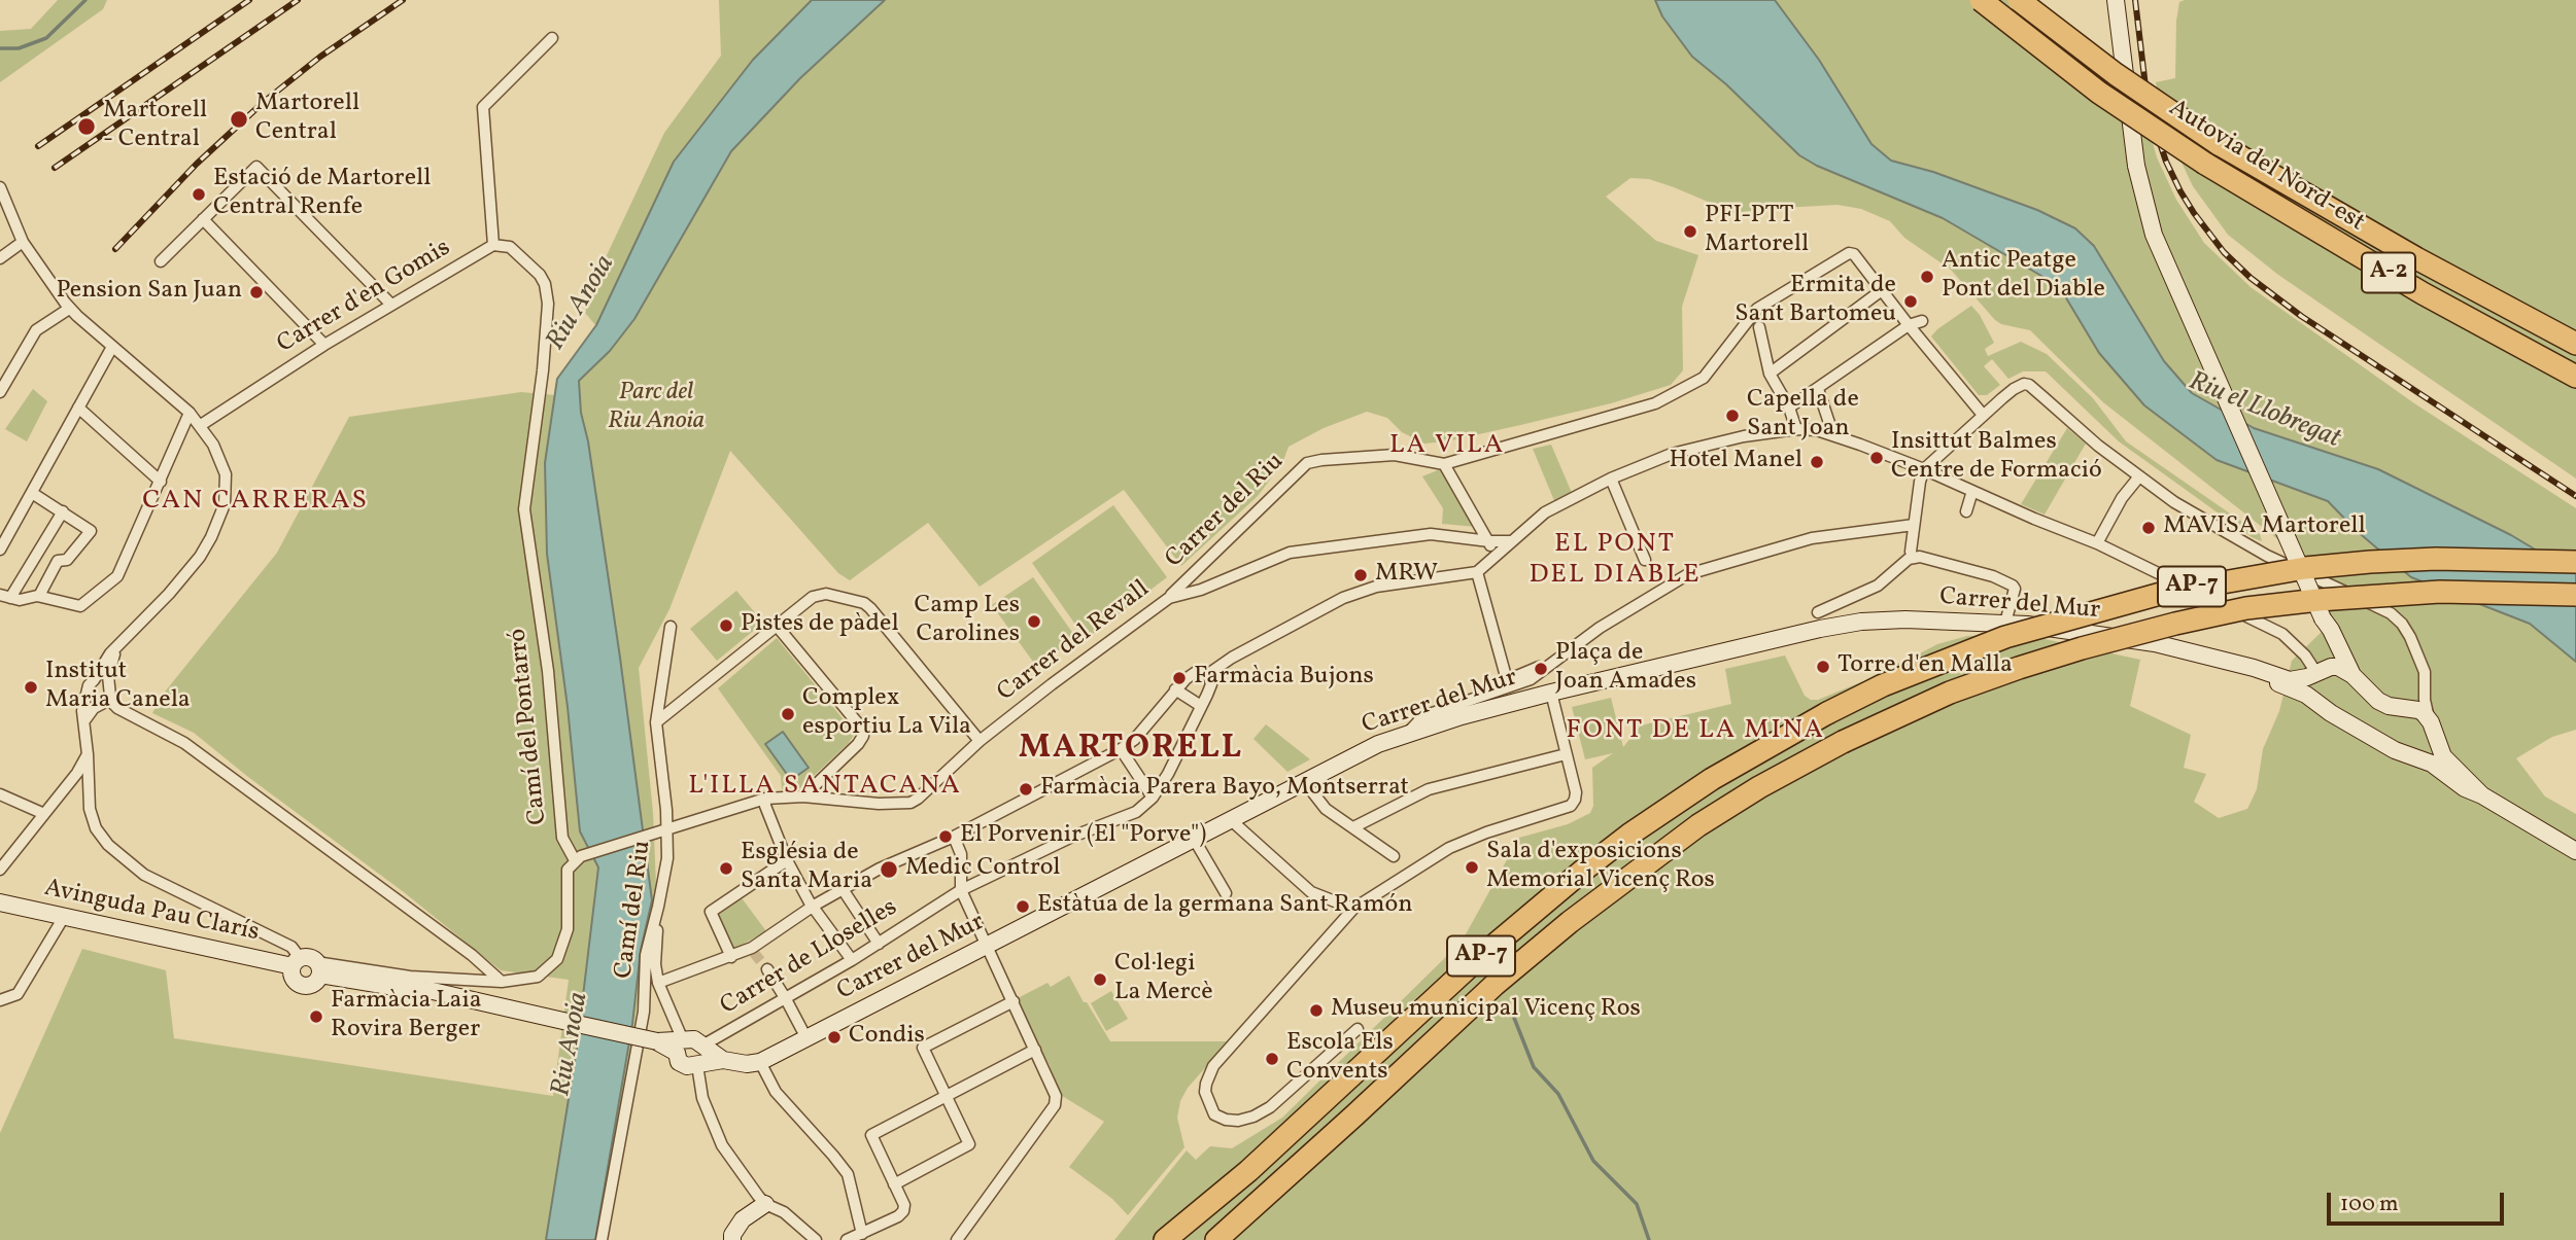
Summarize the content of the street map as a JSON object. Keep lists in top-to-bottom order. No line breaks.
{"streets":{"highway":["Autovia del Nord-est","A-2","AP-7"],"main road":["Carrer del Mur","Avinguda Pau Clarís"],"street":["Carrer d'en Gomis","Carrer del Riu","Carrer del Revall","Camí del Pontarró","Camí del Riu","Carrer de Lloselles"]},"crossings":[["Carrer d'en Gomis","Camí del Pontarró"],["Carrer del Riu","Carrer del Revall"],["Carrer del Mur","Avinguda Pau Clarís"],["Carrer del Mur","Carrer de Lloselles"],["Carrer del Revall","Camí del Pontarró"],["Carrer del Revall","Camí del Riu"],["Avinguda Pau Clarís","Carrer de Lloselles"]],"districts":["LA VILA","CAN CARRERAS","EL PONT DEL DIABLE","FONT DE LA MINA","MARTORELL","L'ILLA SANTACANA"],"water":["Riu Anoia","Riu el Llobregat"],"parks":["Parc del Riu Anoia"],"places":["Martorell Central","Martorell - Central","Estació de Martorell Central Renfe","PFI-PTT Martorell","Antic Peatge Pont del Diable","Pension San Juan","Ermita de Sant Bartomeu","Capella de Sant Joan","Insittut Balmes Centre de Formació","Hotel Manel","MAVISA Martorell","MRW","Camp Les Carolines","Pistes de pàdel","Torre d'en Malla","Plaça de Joan Amades","Farmàcia Bujons","Institut Maria Canela","Complex esportiu La Vila","Farmàcia Parera Bayo, Montserrat","El Porvenir (El \"Porve\")","Sala d'exposicions Memorial Vicenç Ros","Església de Santa Maria","Medic Control","Estàtua de la germana Sant Ramón","Col·legi La Mercè","Museu municipal Vicenç Ros","Farmàcia Laia Rovira Berger","Condis","Escola Els Convents"],"scale_bar":"100 m"}
